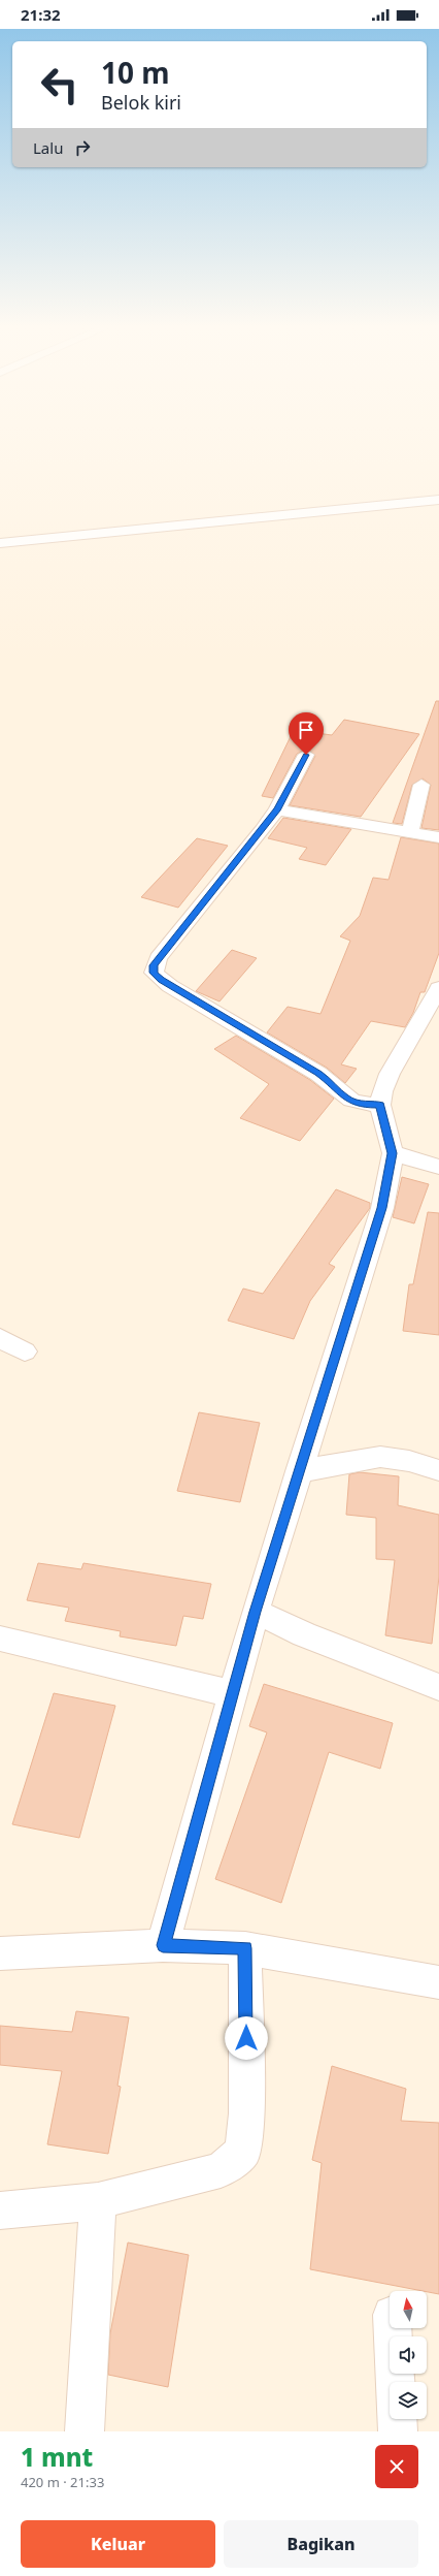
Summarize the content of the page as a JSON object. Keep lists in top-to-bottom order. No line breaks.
{"north":"top","page":{"status":"21:32","turn":["10 m","Belok kiri"],"then":"Lalu","heading":["1 mnt","420 m · 21:33"],"buttons":["Keluar","Bagikan"]}}
